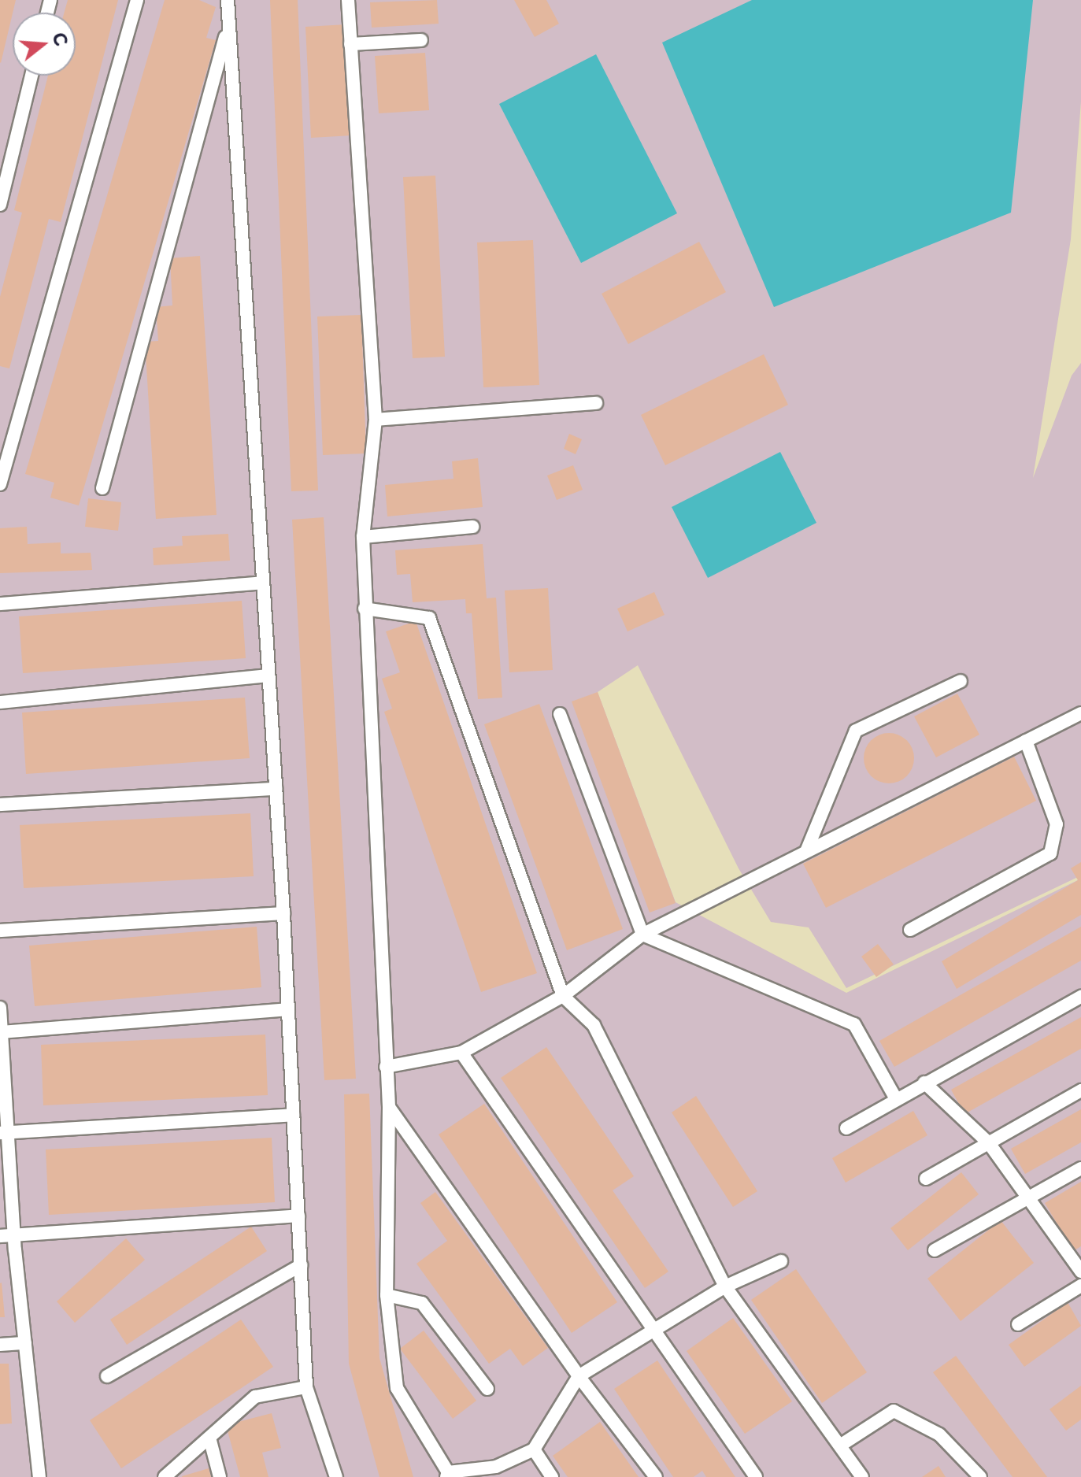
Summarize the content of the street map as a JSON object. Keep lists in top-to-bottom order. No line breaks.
{"north":"right"}
